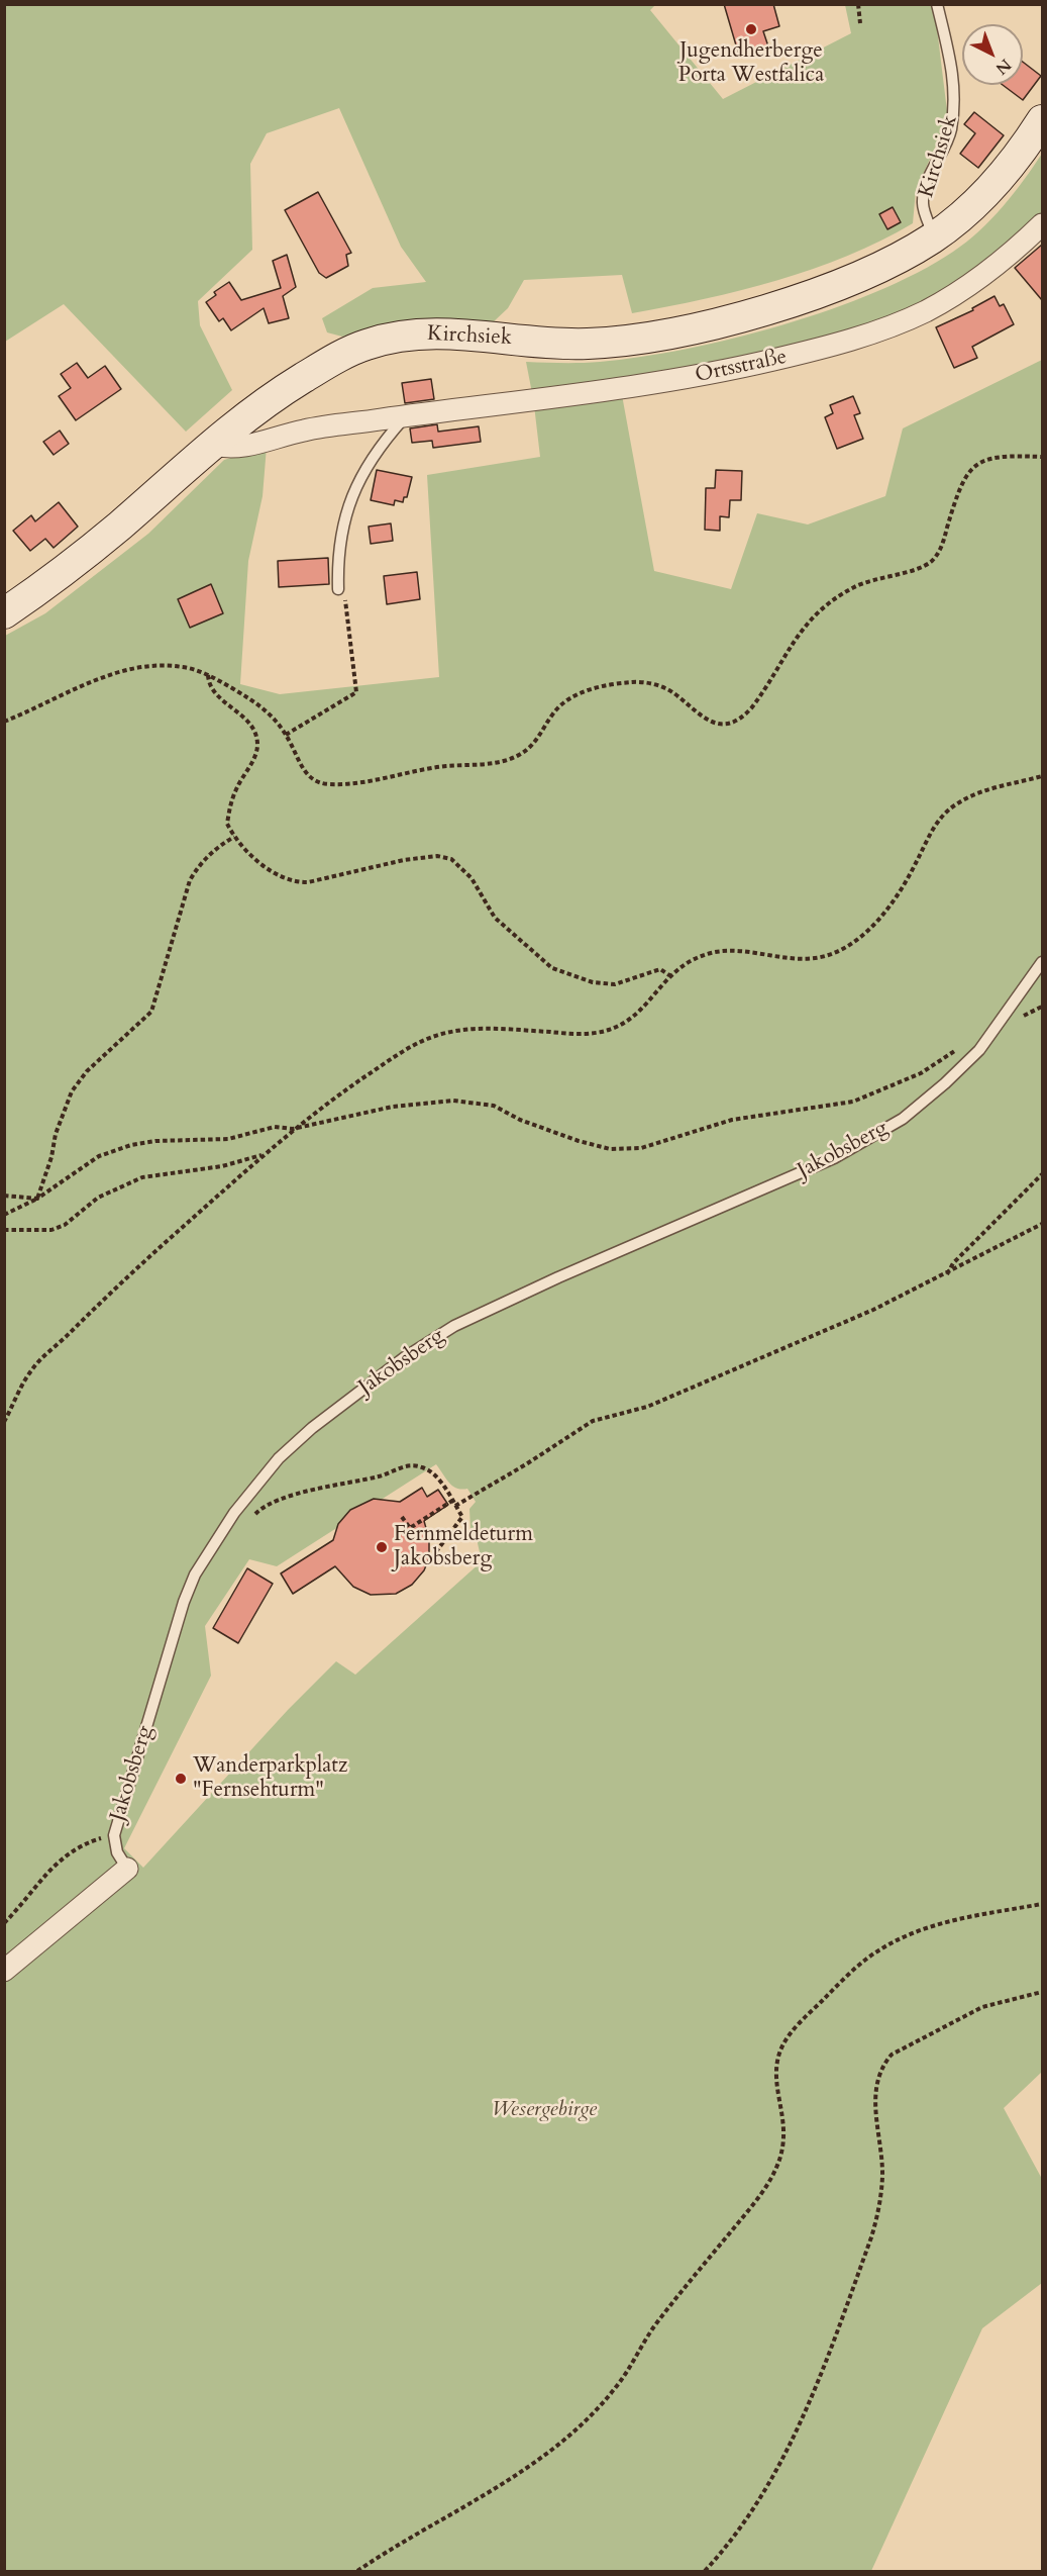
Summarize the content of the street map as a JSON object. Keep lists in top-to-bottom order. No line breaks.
{"streets":{"main road":["Kirchsiek"],"street":["Ortsstraße","Jakobsberg"]},"crossings":[["Kirchsiek","Ortsstraße"]],"parks":["Wesergebirge"],"places":["Jugendherberge Porta Westfalica","Fernmeldeturm Jakobsberg","Wanderparkplatz \"Fernsehturm\""],"north":"bottom right"}
